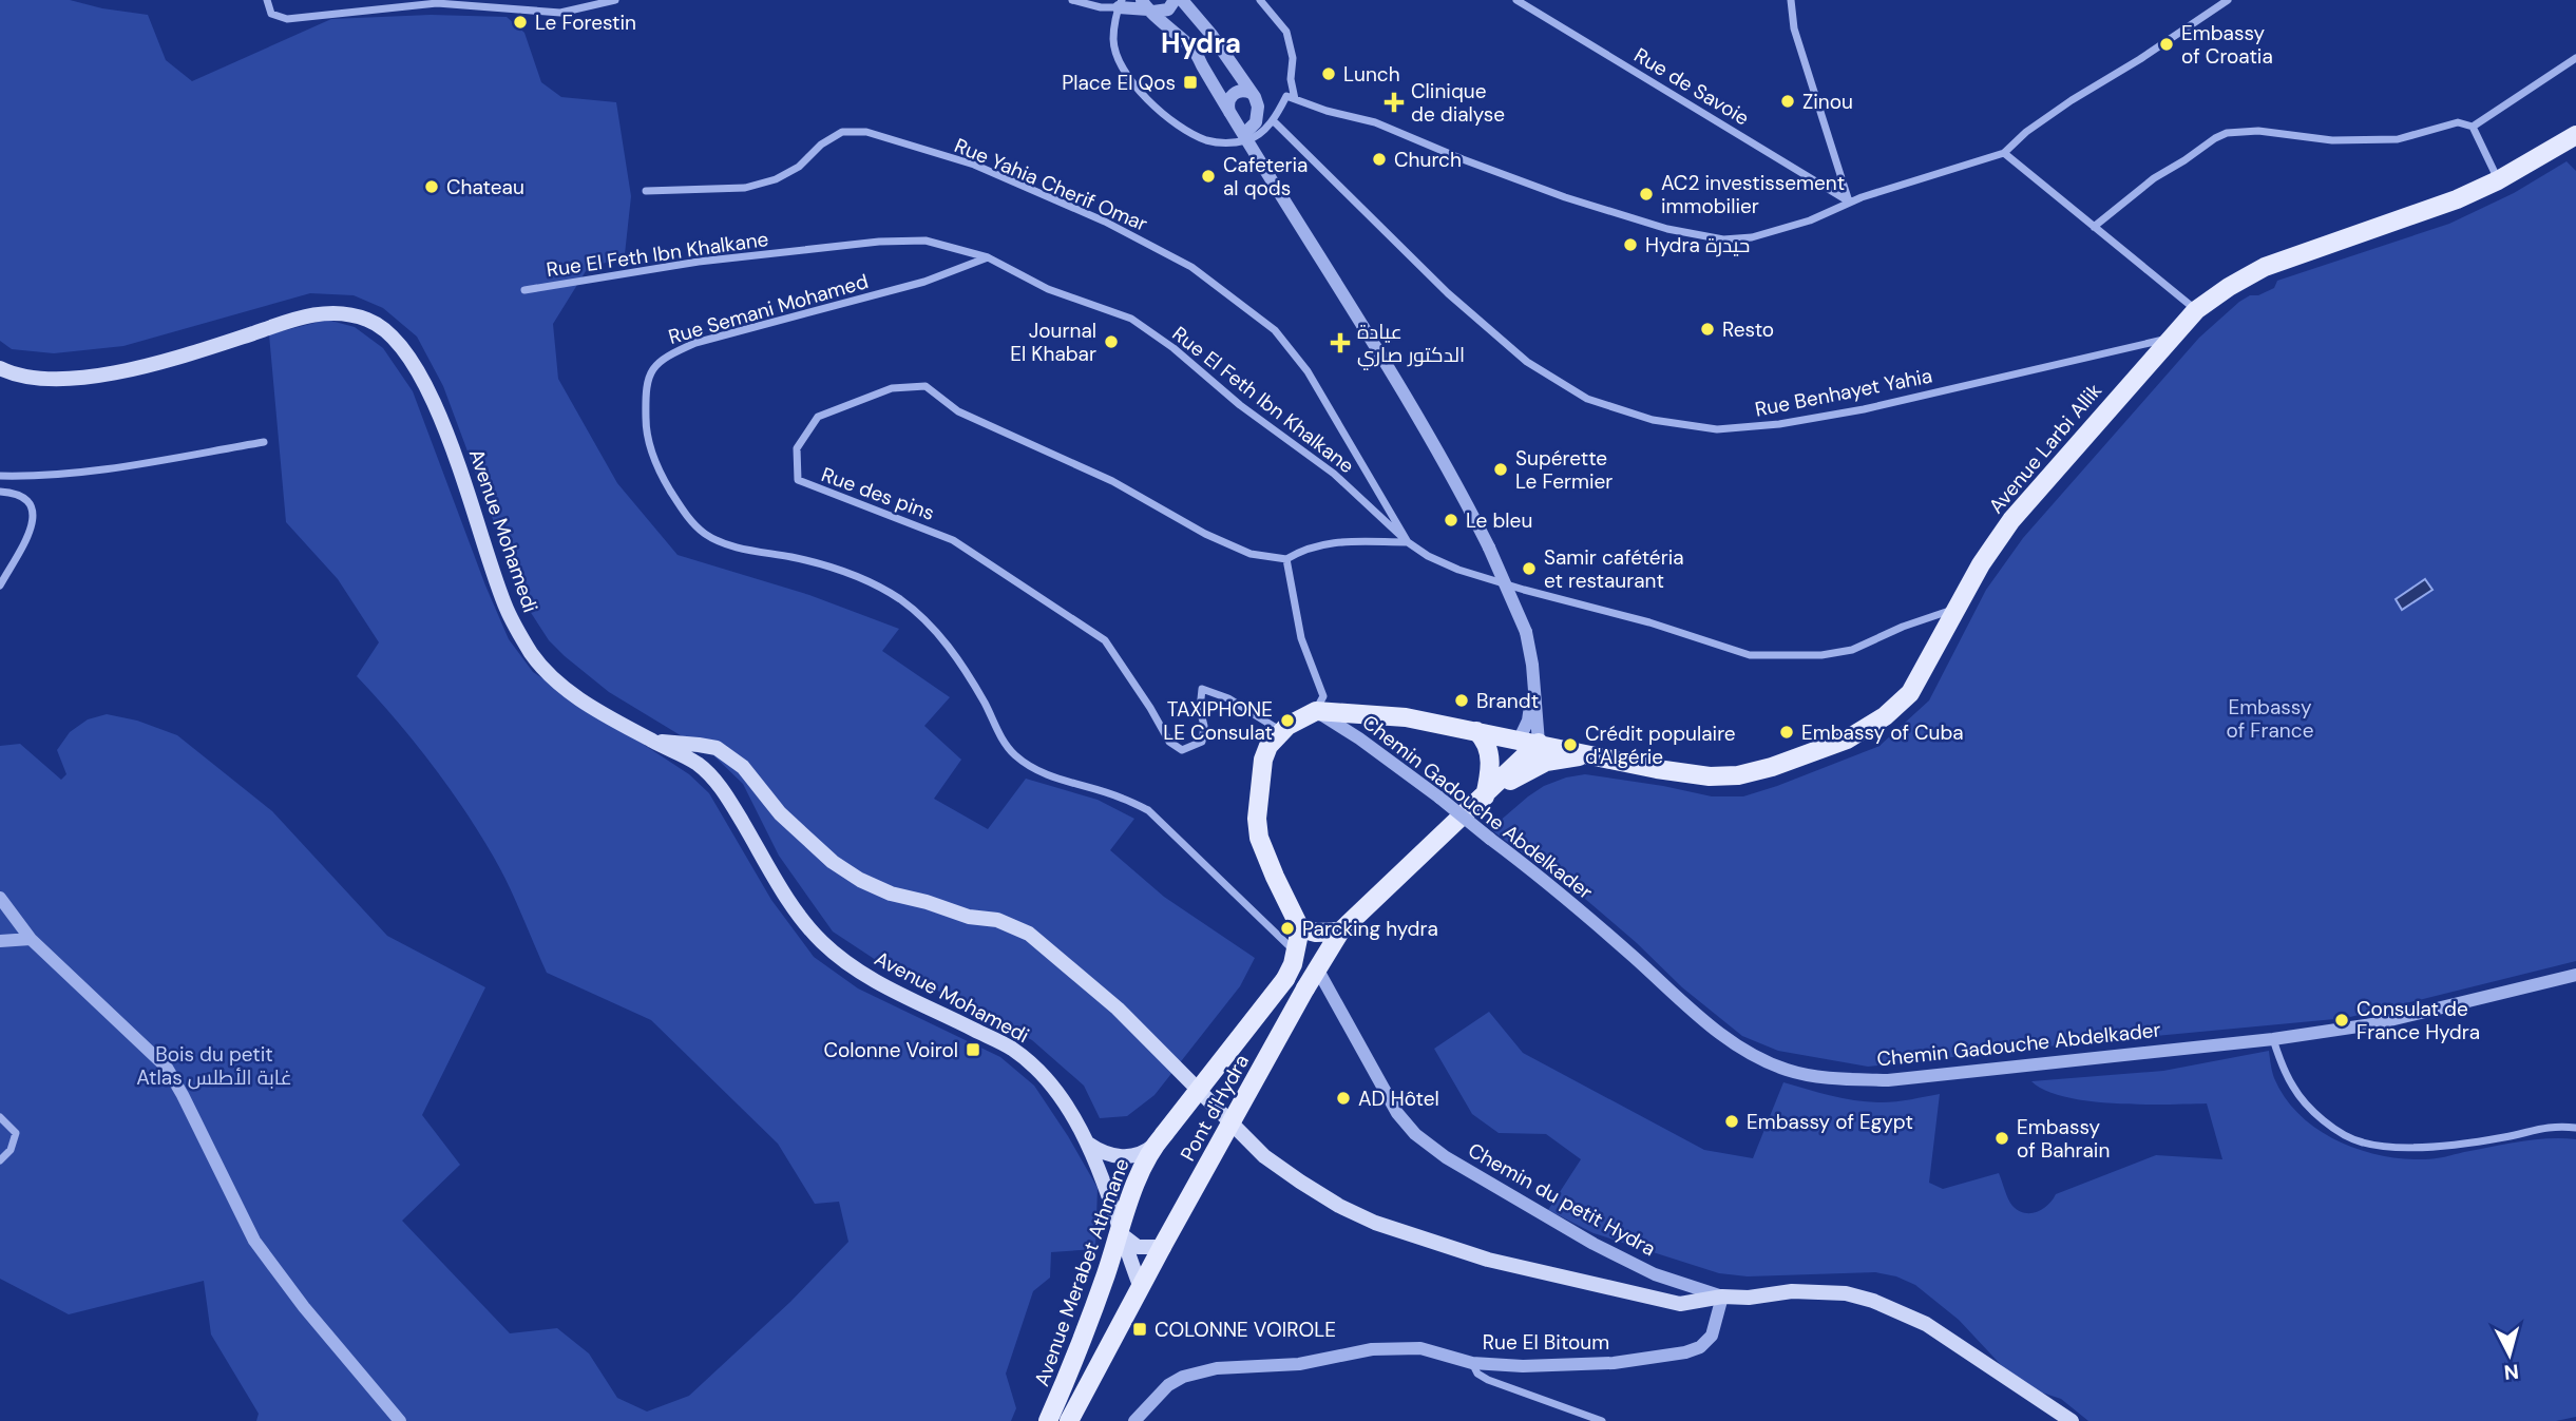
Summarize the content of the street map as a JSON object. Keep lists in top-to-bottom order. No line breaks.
{"streets":{"main road":["Avenue Larbi Allik","Avenue Mohamedi","Pont d'Hydra","Chemin du petit Hydra","Avenue Merabet Athmane"],"street":["Rue de Savoie","Rue Yahia Cherif Omar","Rue El Feth Ibn Khalkane","Rue Semani Mohamed","Rue Benhayet Yahia","Rue des pins","Chemin Gadouche Abdelkader","Rue El Bitoum"]},"crossings":[["Rue Yahia Cherif Omar","Rue El Feth Ibn Khalkane"],["Rue El Feth Ibn Khalkane","Rue Semani Mohamed"],["Rue El Feth Ibn Khalkane","Avenue Larbi Allik"],["Rue Semani Mohamed","Avenue Merabet Athmane"],["Rue Benhayet Yahia","Avenue Larbi Allik"],["Avenue Mohamedi","Pont d'Hydra"],["Avenue Mohamedi","Avenue Merabet Athmane"],["Pont d'Hydra","Chemin du petit Hydra"],["Chemin du petit Hydra","Rue El Bitoum"]],"districts":["Hydra"],"parks":["Embassy of France","Bois du petit Atlas غابة الأطلس"],"places":{"other":["Le Forestin","Embassy of Croatia","Lunch","Zinou","Church","Cafeteria al qods","Chateau","AC2 investissement immobilier","Hydra حيدرة","Resto","Journal El Khabar","Supérette Le Fermier","Le bleu","Samir cafétéria et restaurant","Brandt","TAXIPHONE LE Consulat","Embassy of Cuba","Crédit populaire d'Algérie","Parcking hydra","Consulat de France Hydra","AD Hôtel","Embassy of Egypt","Embassy of Bahrain"],"transit":["Place El Qos","Colonne Voirol","COLONNE VOIROLE"],"health":["Clinique de dialyse","عيادة الدكتور صاري"]},"north":"bottom"}
